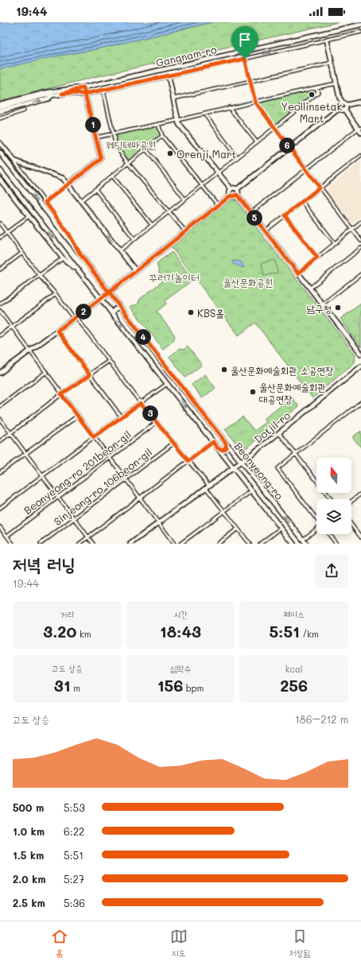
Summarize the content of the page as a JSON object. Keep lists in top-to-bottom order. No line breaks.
{"streets":{"main road":["Gangnam-ro","Dotjil-ro","Beonyeong-ro"],"street":["Beonyeong-ro 201beon-gil","Sinjeong-ro 106beon-gil"]},"crossings":[["Dotjil-ro","Beonyeong-ro"]],"parks":["웨딩테마공원","꾸러기놀이터","울산문화공원"],"places":["Yeollinsetak Mart","Orenji Mart","남구청","KBS홀","울산문화예술회관 소공연장","울산문화예술회관 대공연장"],"north":"top","page":{"status":"19:44","pins":["1","6","5","2","4","3"],"heading":["저녁 러닝","19:44"],"stats":[["거리","3.20 km"],["시간","18:43"],["페이스","5:51 /km"],["고도 상승","31 m"],["심박수","156 bpm"],["kcal","256"]],"chart":["고도 상승","186–212 m"],"list":[{"name":"500 m","note":"5:53"},{"name":"1.0 km","note":"6:22"},{"name":"1.5 km","note":"5:51"},{"name":"2.0 km","note":"5:27"},{"name":"2.5 km","note":"5:36"}],"tabs":["홈","지도","저장됨"]}}
